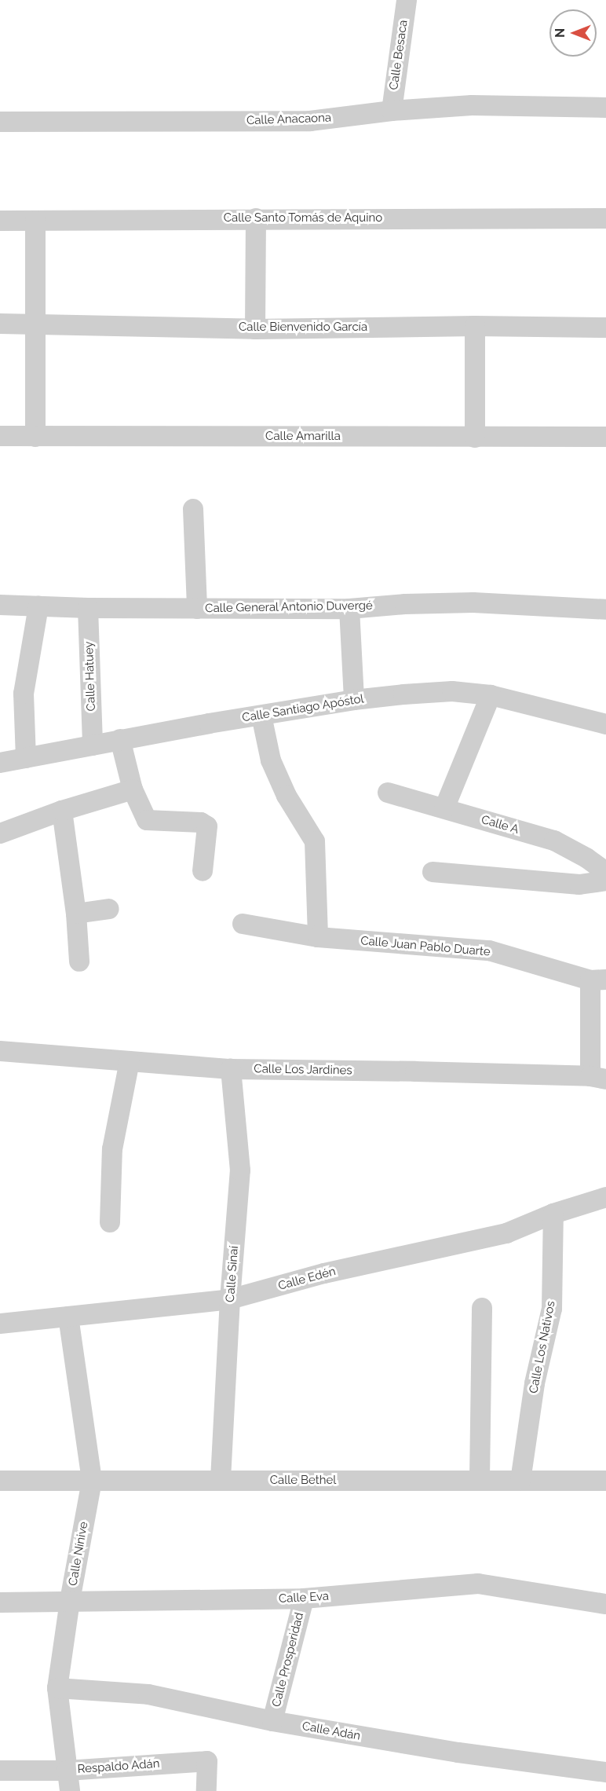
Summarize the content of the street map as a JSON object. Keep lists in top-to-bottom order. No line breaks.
{"streets":{"street":["Calle Besaca","Calle Anacaona","Calle Santo Tomás de Aquino","Calle Bienvenido García","Calle Amarilla","Calle General Antonio Duvergé","Calle Hatuey","Calle Santiago Apóstol","Calle A","Calle Juan Pablo Duarte","Calle Los Jardines","Calle Sinaí","Calle Edén","Calle Los Nativos","Calle Bethel","Calle Nínive","Calle Eva","Calle Prosperidad","Calle Adán","Respaldo Adán"]},"crossings":[["Calle Besaca","Calle Anacaona"],["Calle General Antonio Duvergé","Calle Hatuey"],["Calle Hatuey","Calle Santiago Apóstol"],["Calle Los Jardines","Calle Sinaí"],["Calle Sinaí","Calle Edén"],["Calle Sinaí","Calle Bethel"],["Calle Edén","Calle Los Nativos"],["Calle Edén","Calle Nínive"],["Calle Los Nativos","Calle Bethel"],["Calle Bethel","Calle Nínive"],["Calle Nínive","Calle Eva"],["Calle Nínive","Calle Adán"],["Calle Nínive","Respaldo Adán"],["Calle Eva","Calle Prosperidad"],["Calle Prosperidad","Calle Adán"]],"north":"left"}
